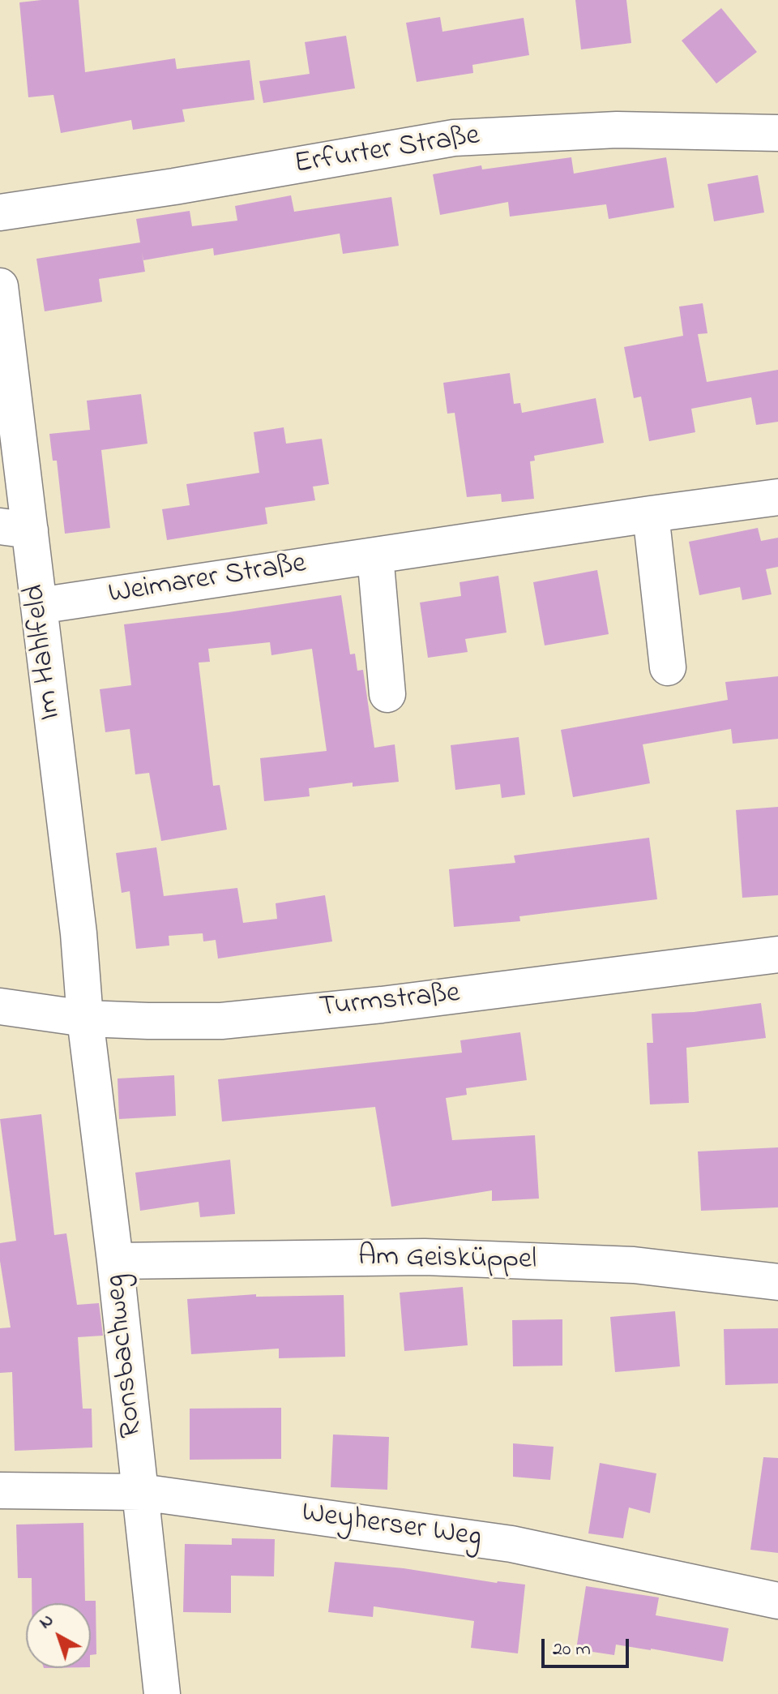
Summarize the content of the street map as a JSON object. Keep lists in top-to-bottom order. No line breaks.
{"streets":{"street":["Erfurter Straße","Weimarer Straße","Im Hahlfeld","Turmstraße","Am Geisküppel","Ronsbachweg","Weyherser Weg"]},"crossings":[["Weimarer Straße","Im Hahlfeld"],["Im Hahlfeld","Turmstraße"],["Im Hahlfeld","Ronsbachweg"],["Turmstraße","Ronsbachweg"],["Am Geisküppel","Ronsbachweg"],["Ronsbachweg","Weyherser Weg"]],"scale_bar":"20 m","north":"top left"}
